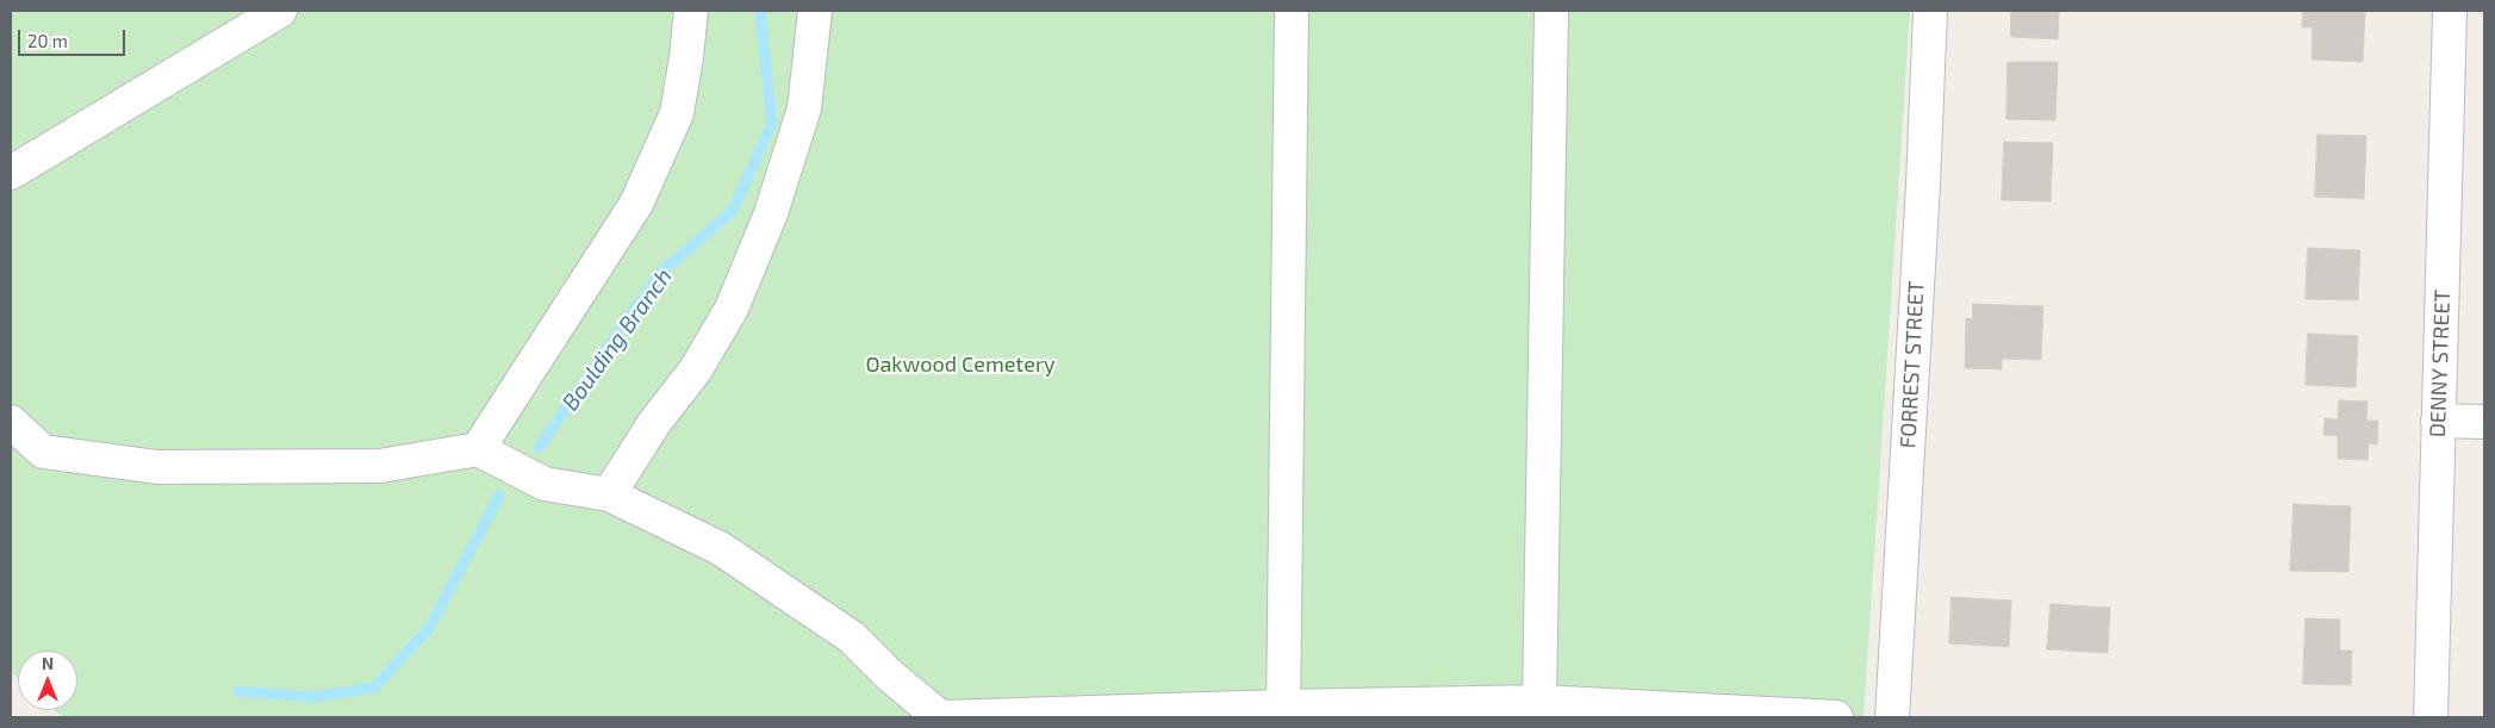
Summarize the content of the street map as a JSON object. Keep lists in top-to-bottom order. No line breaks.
{"streets":{"street":["DENNY STREET","FORREST STREET"]},"water":["Boulding Branch"],"parks":["Oakwood Cemetery"],"scale_bar":"20 m","north":"top"}
